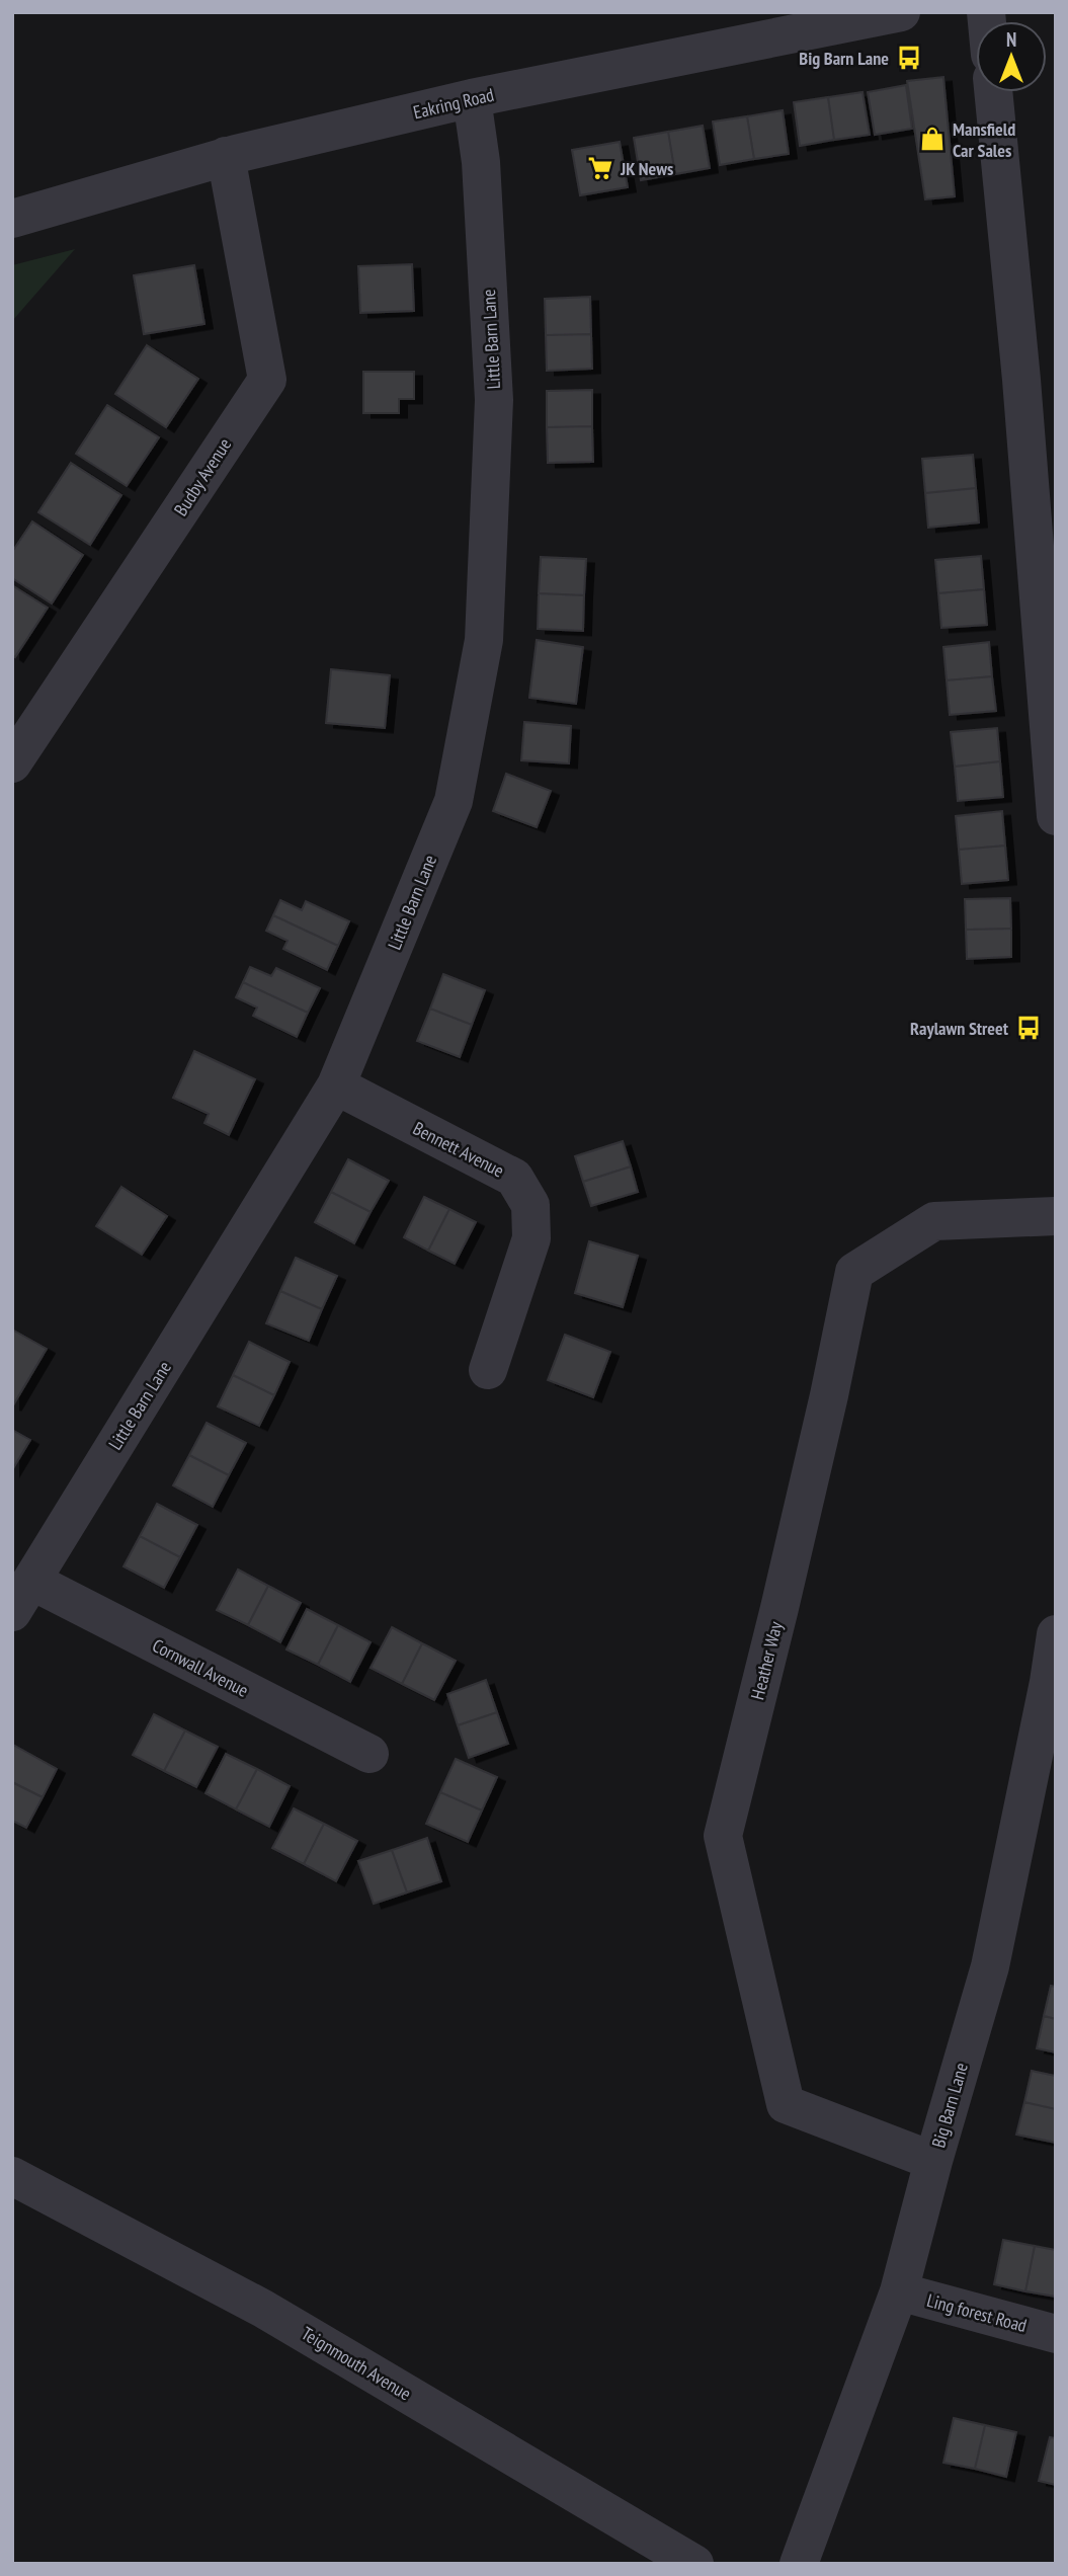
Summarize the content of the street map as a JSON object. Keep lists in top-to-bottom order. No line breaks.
{"streets":{"street":["Eakring Road","Little Barn Lane","Budby Avenue","Bennett Avenue","Heather Way","Cornwall Avenue","Big Barn Lane","Ling forest Road","Teignmouth Avenue"]},"crossings":[["Eakring Road","Little Barn Lane"],["Eakring Road","Budby Avenue"],["Little Barn Lane","Bennett Avenue"],["Little Barn Lane","Cornwall Avenue"],["Heather Way","Big Barn Lane"],["Big Barn Lane","Ling forest Road"]],"places":{"bus stop":["Big Barn Lane","Raylawn Street"],"shop":["Mansfield Car Sales"],"supermarket":["JK News"]},"north":"top"}
